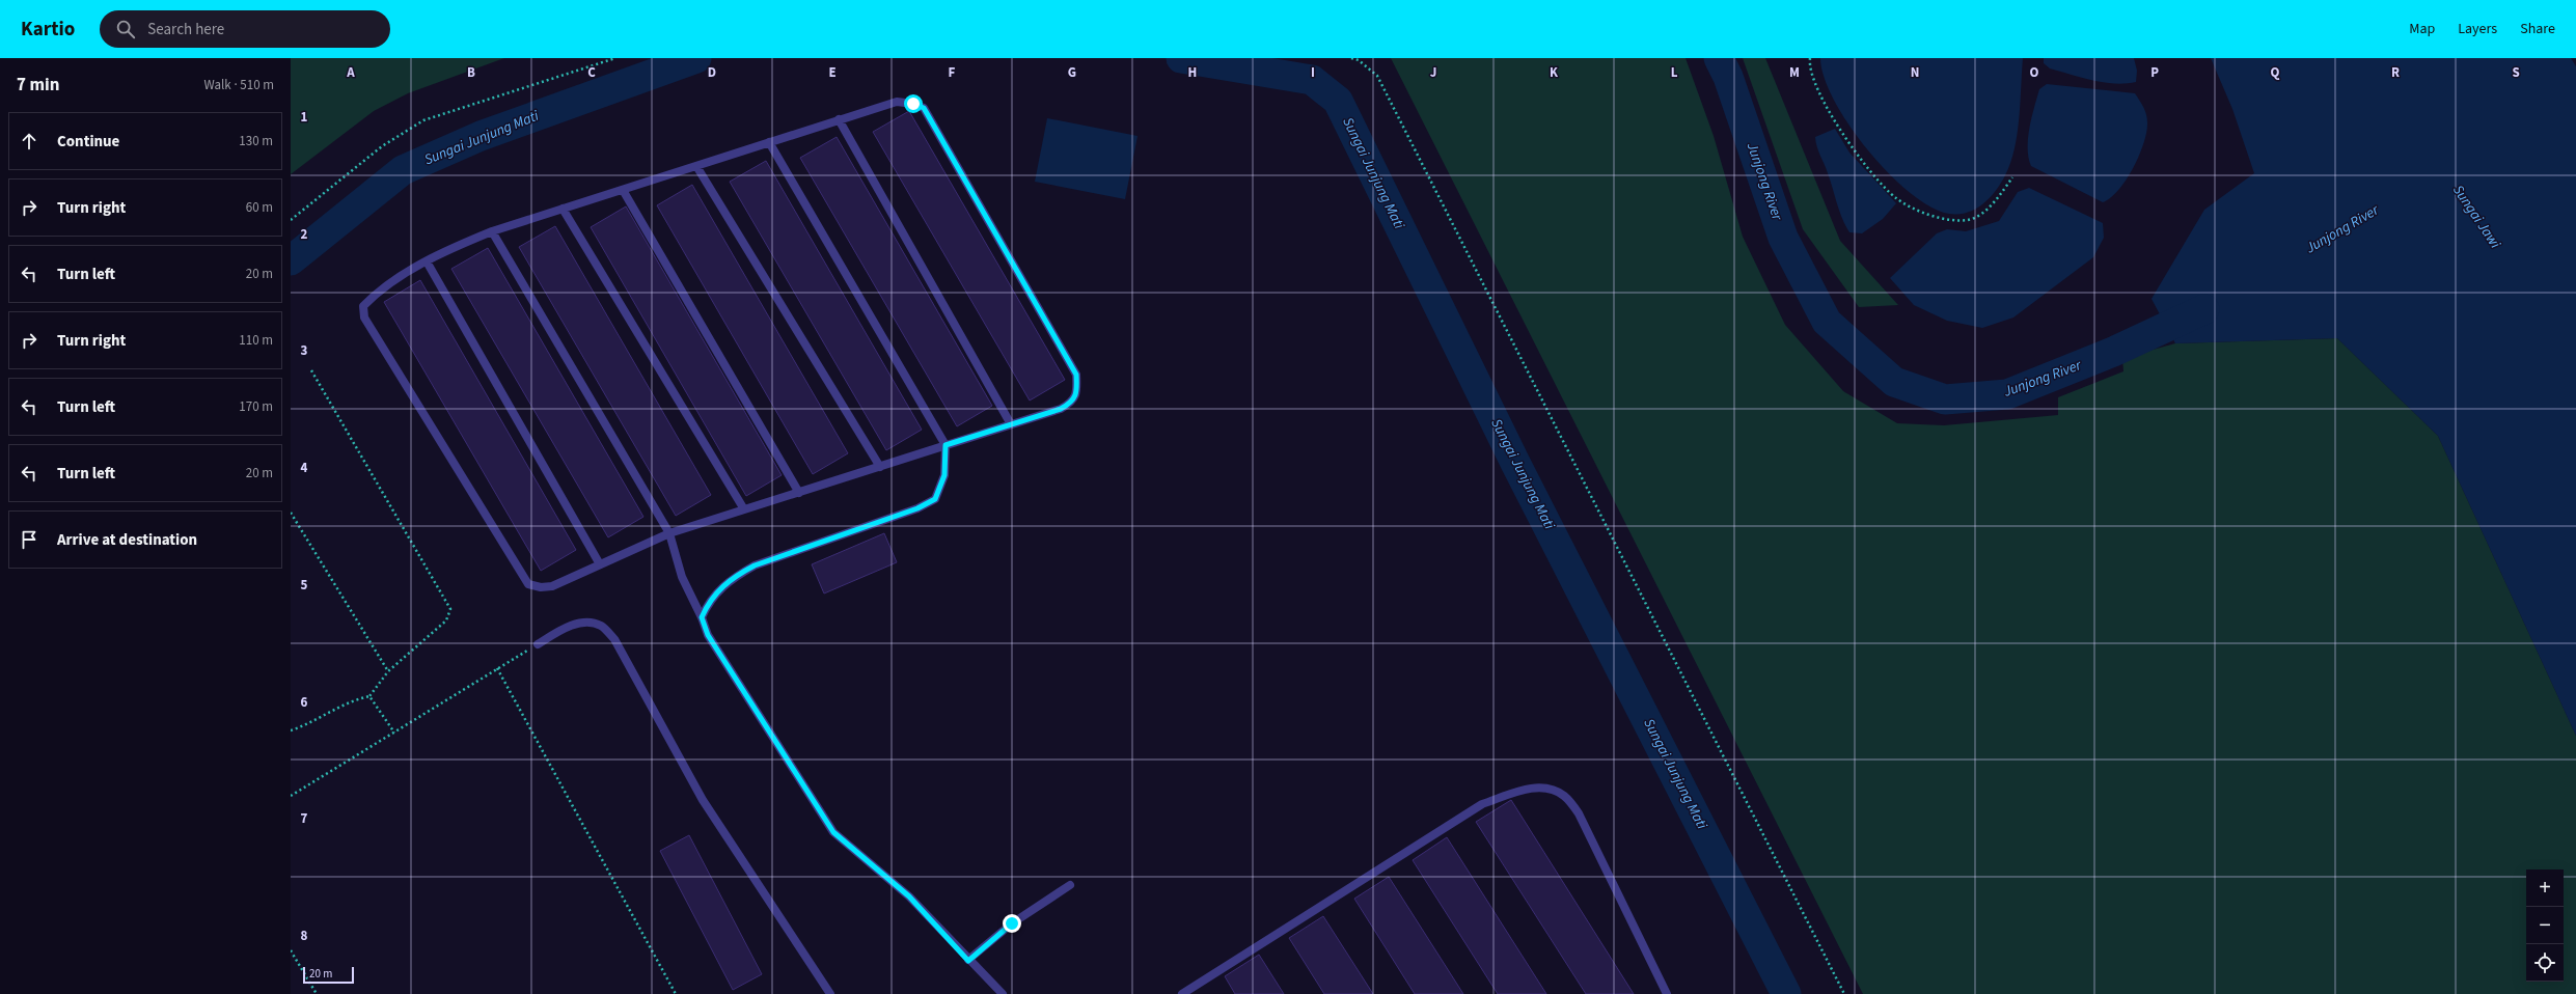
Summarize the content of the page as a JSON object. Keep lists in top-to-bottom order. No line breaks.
{"water":["Sungai Junjung Mati","Junjong River","Sungai Jawi"],"scale_bar":"20 m","page":{"header":"Kartio","search":"Search here","nav":["Map","Layers","Share"],"heading":["7 min","Walk · 510 m"],"list":[["Continue","130 m"],["Turn right","60 m"],["Turn left","20 m"],["Turn right","110 m"],["Turn left","170 m"],["Turn left","20 m"],"Arrive at destination"],"map_buttons":["+","−"],"scale":"20 m"},"grid":{"columns":["A","B","C","D","E","F","G","H","I","J","K","L","M","N","O","P","Q","R","S"],"rows":["1","2","3","4","5","6","7","8"]}}
